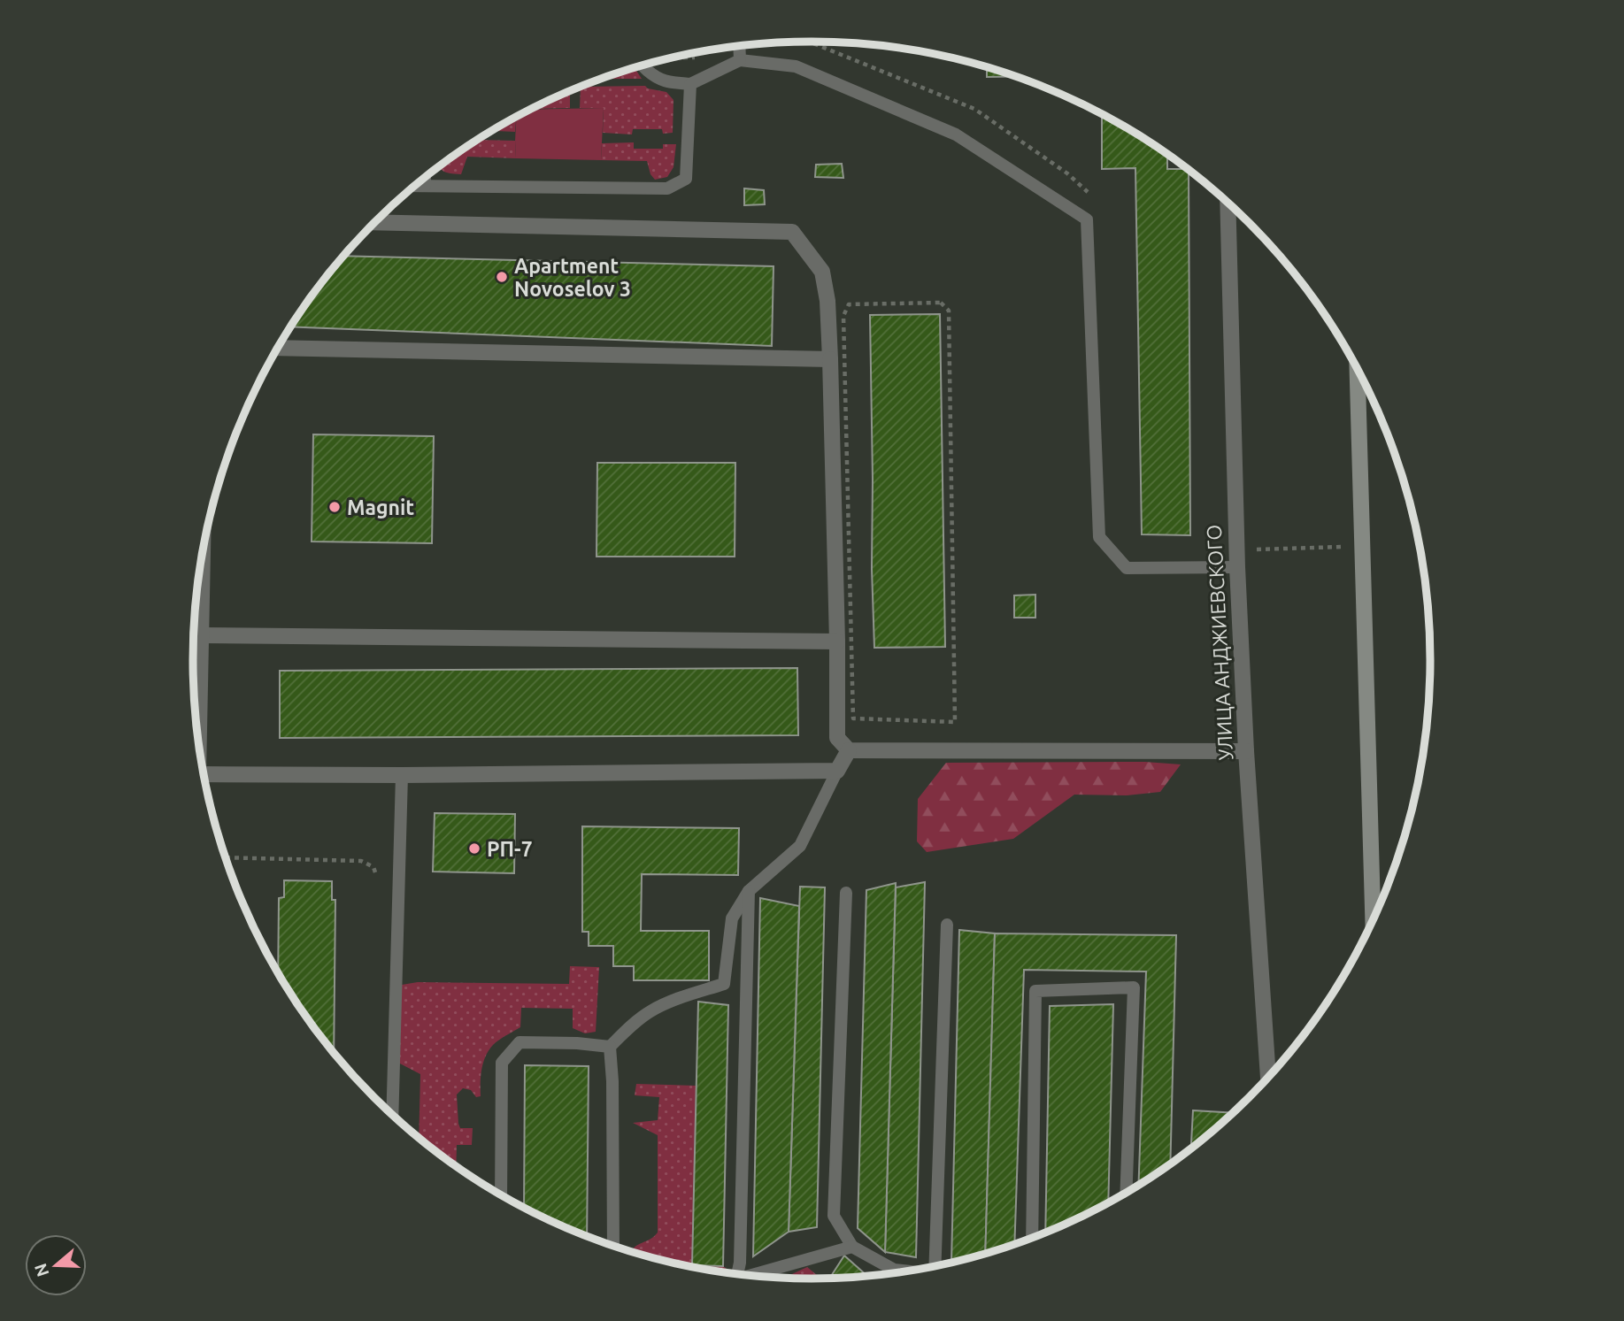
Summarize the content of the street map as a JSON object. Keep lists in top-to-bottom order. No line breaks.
{"streets":{"street":["УЛИЦА АНДЖИЕВСКОГО"]},"places":["Apartment Novoselov 3","Magnit","РП-7"],"north":"left"}
